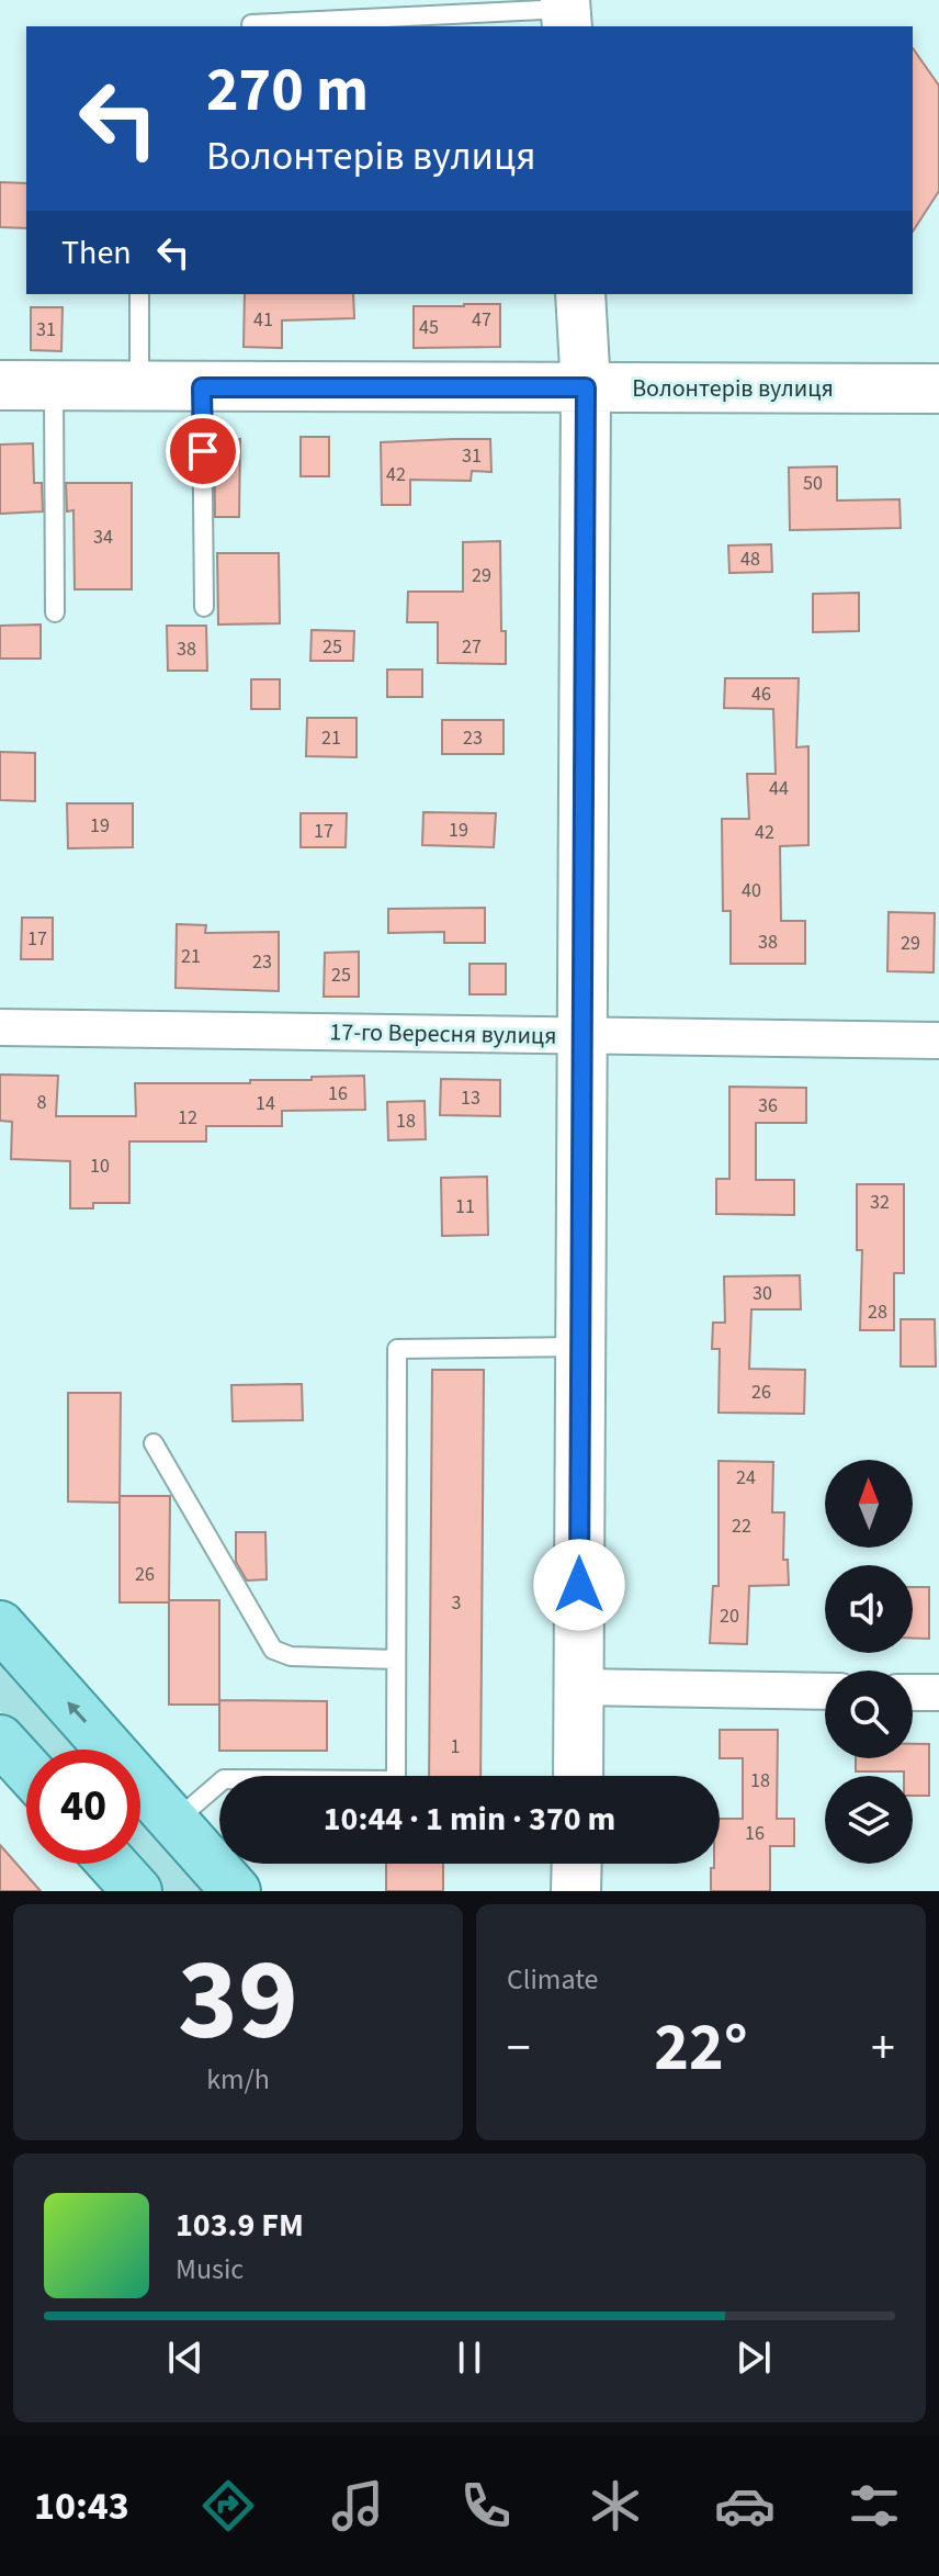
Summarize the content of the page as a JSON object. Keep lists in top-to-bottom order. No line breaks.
{"streets":{"street":["Волонтерів вулиця","17-го Вересня вулиця"]},"house_numbers":["41","47","45","31","31","42","50","34","48","29","25","27","38","46","21","23","44","19","19","17","42","40","17","38","29","21","23","25","16","13","8","14","36","12","18","10","32","11","30","28","26","24","22","26","3","20","1","18","16"],"north":"top","page":{"turn":["270 m","Волонтерів вулиця"],"then":"Then","limit":"40","trip":"10:44 · 1 min · 370 m","tile":[["39","km/h"],"Climate"],"heat":["−","22°","+"],"song":["103.9 FM","Music"],"tabs":"10:43"}}
